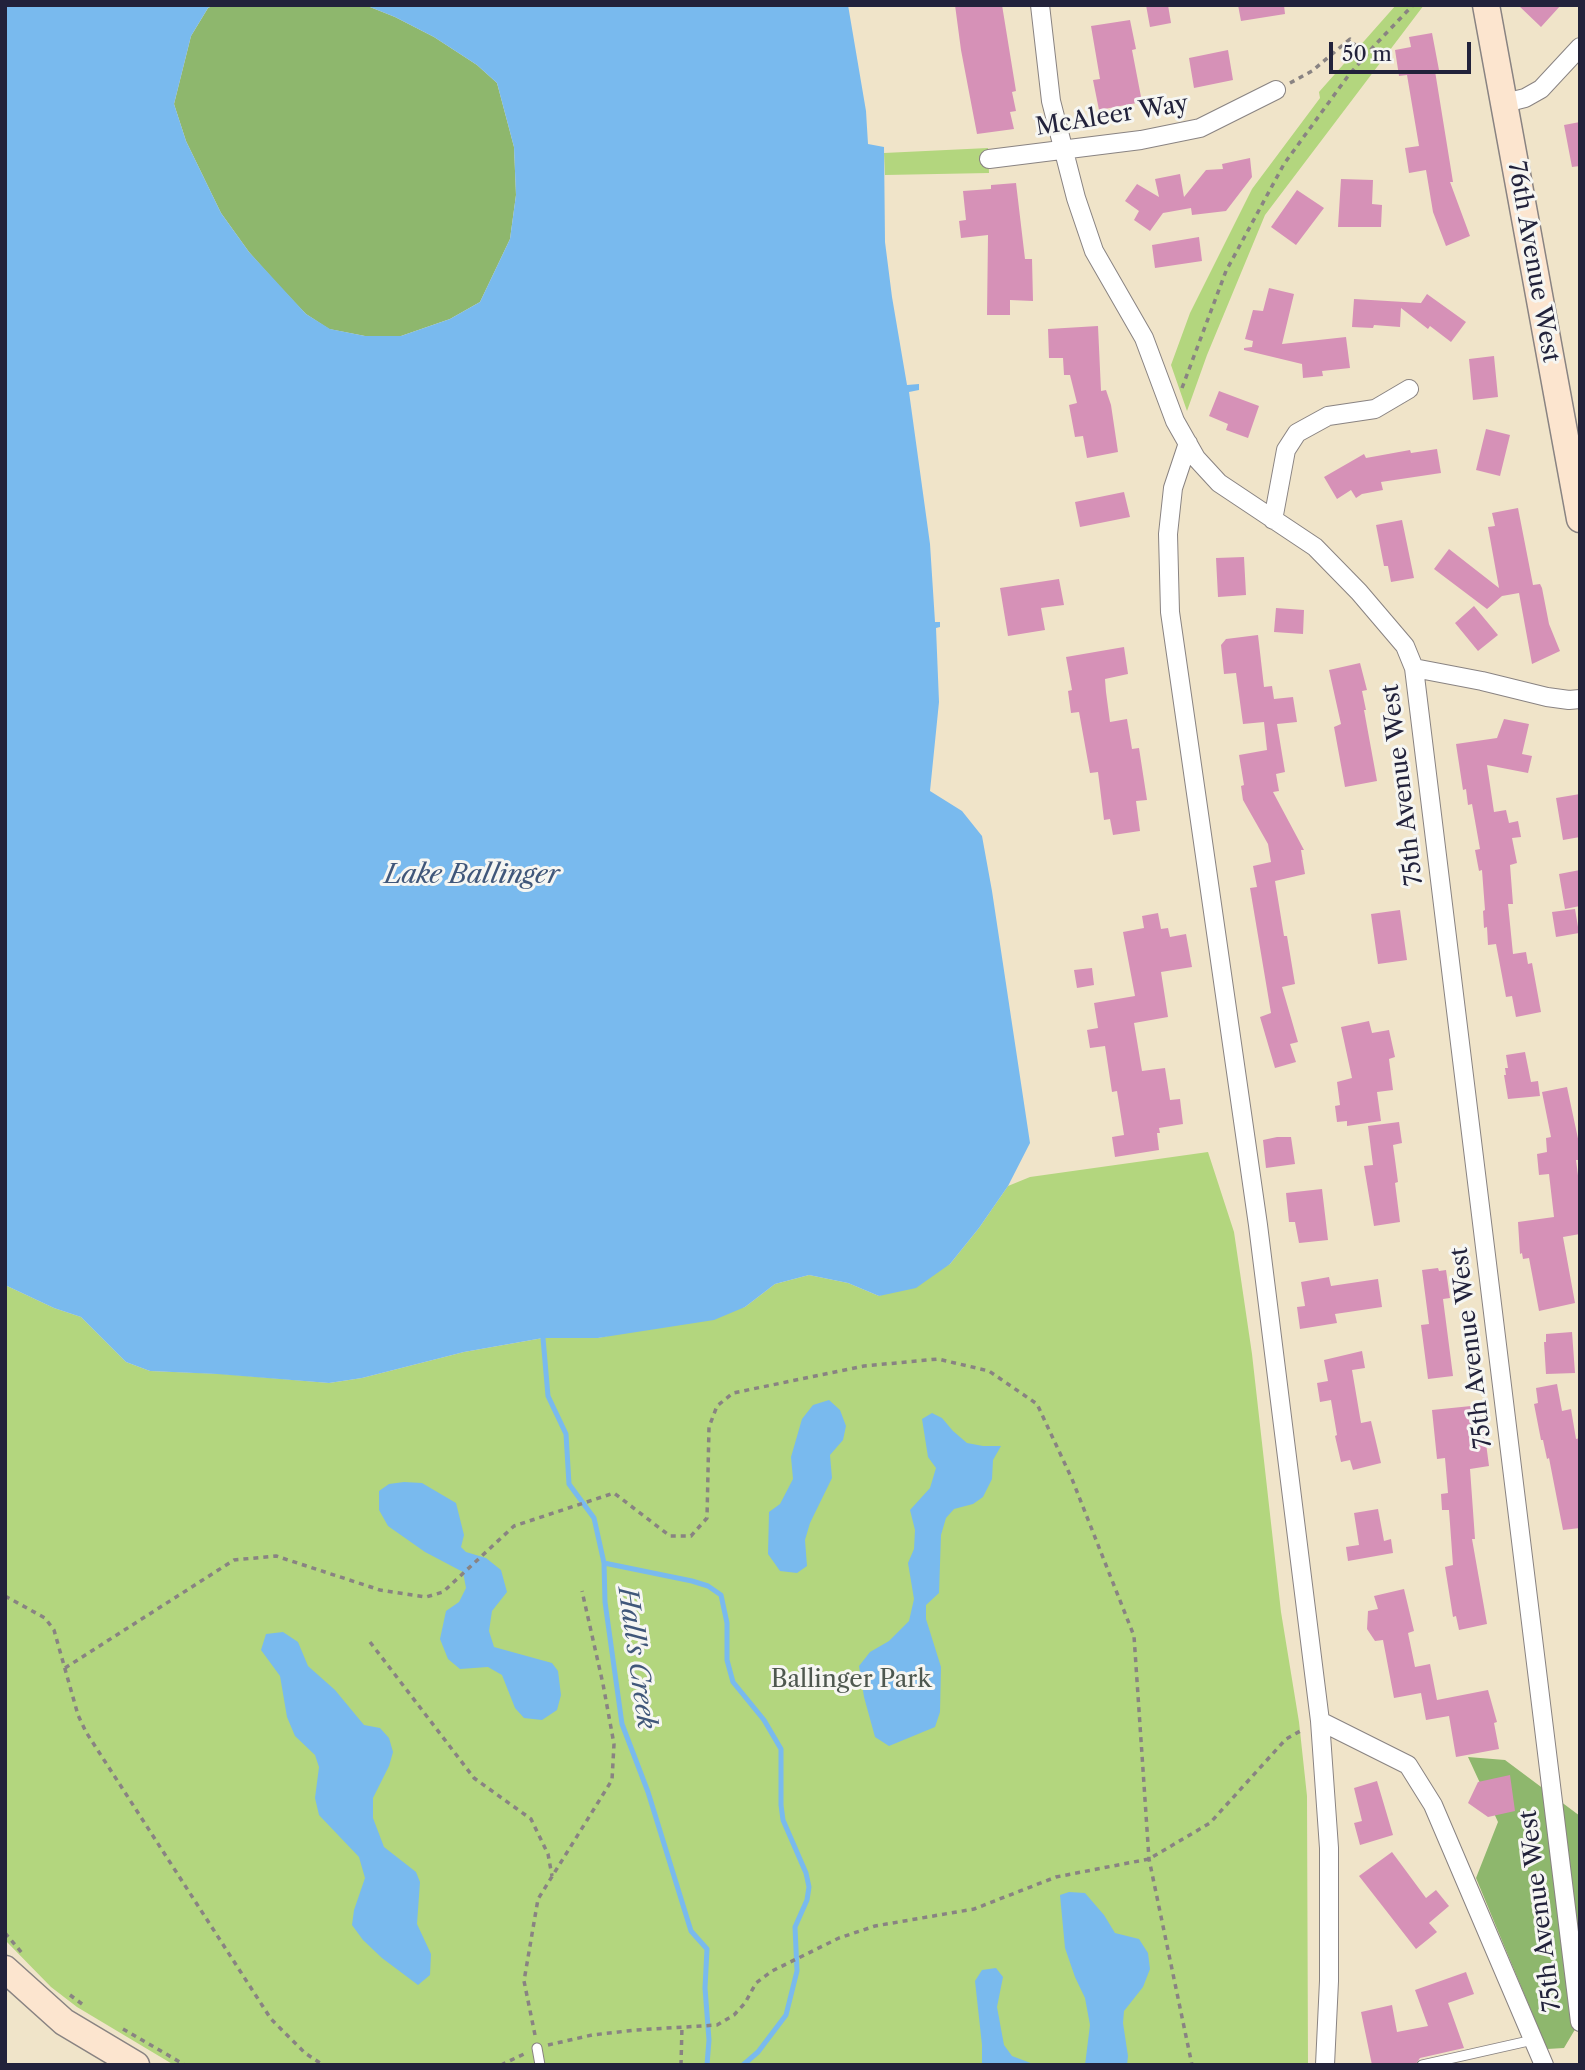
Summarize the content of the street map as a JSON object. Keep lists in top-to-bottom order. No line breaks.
{"streets":{"street":["McAleer Way","76th Avenue West","75th Avenue West"]},"water":["Lake Ballinger","Hall's Creek"],"parks":["Ballinger Park"],"scale_bar":"50 m"}
